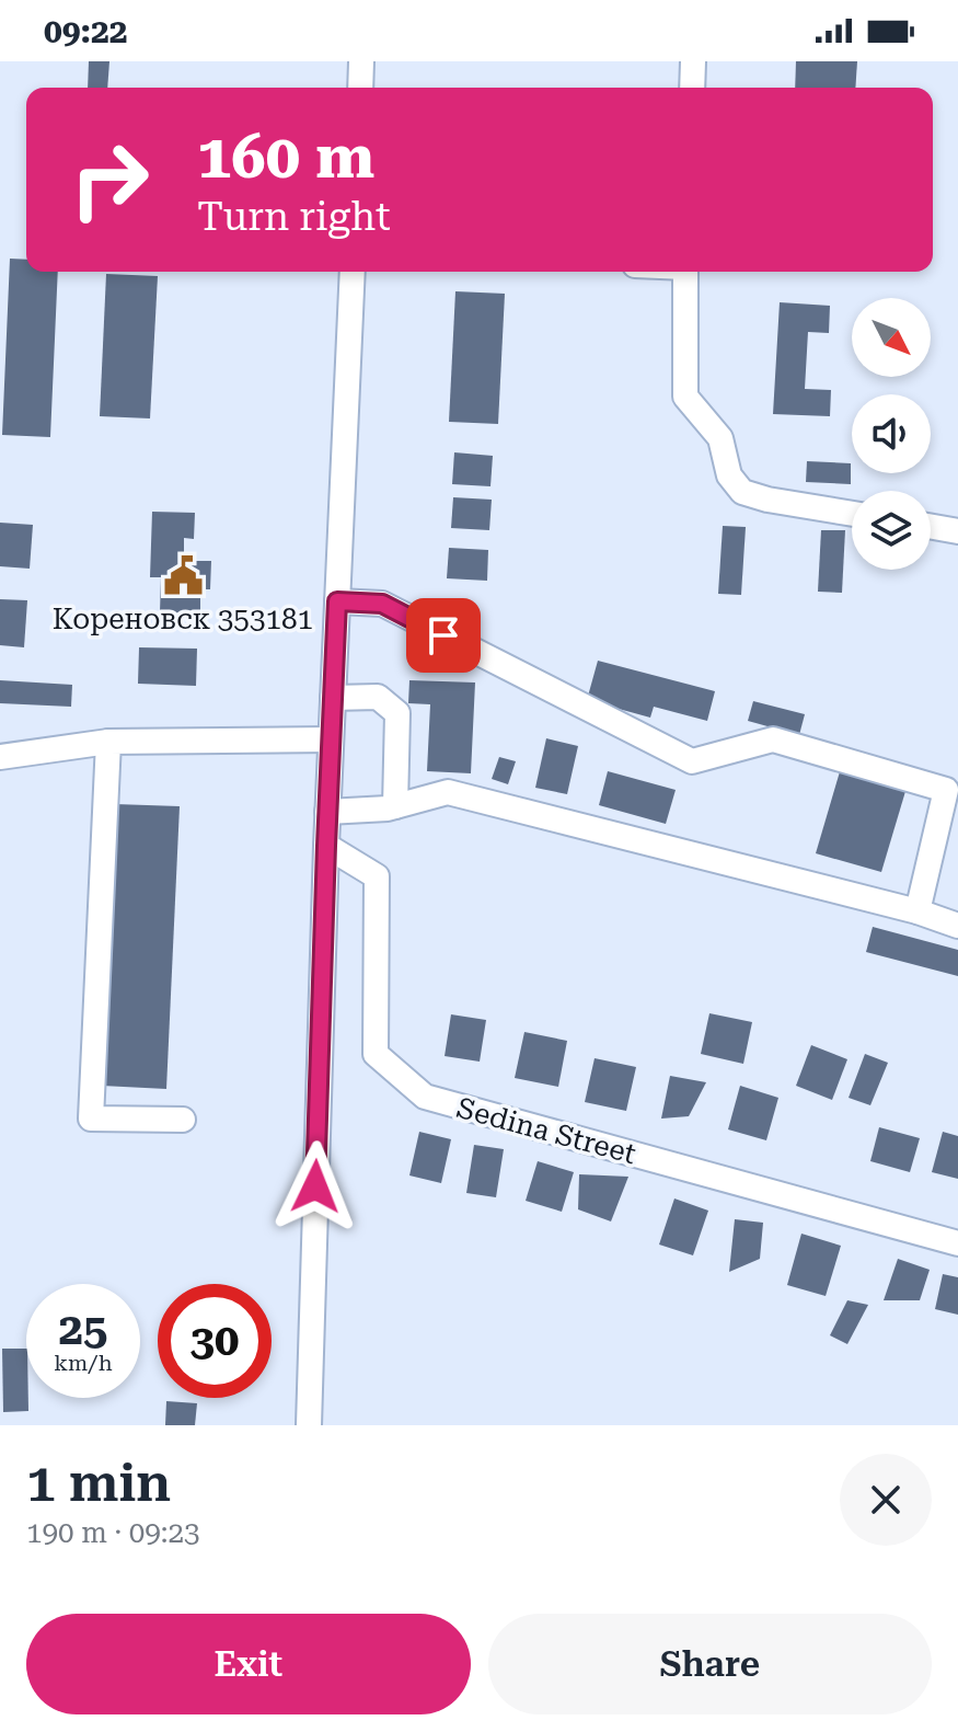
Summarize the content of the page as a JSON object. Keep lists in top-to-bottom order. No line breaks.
{"streets":{"street":["Sedina Street"]},"places":{"public building":["Кореновск 353181"]},"north":"bottom right","page":{"status":"09:22","turn":["160 m","Turn right"],"speed":"25 km/h","limit":"30","heading":["1 min","190 m · 09:23"],"buttons":["Exit","Share"]}}
